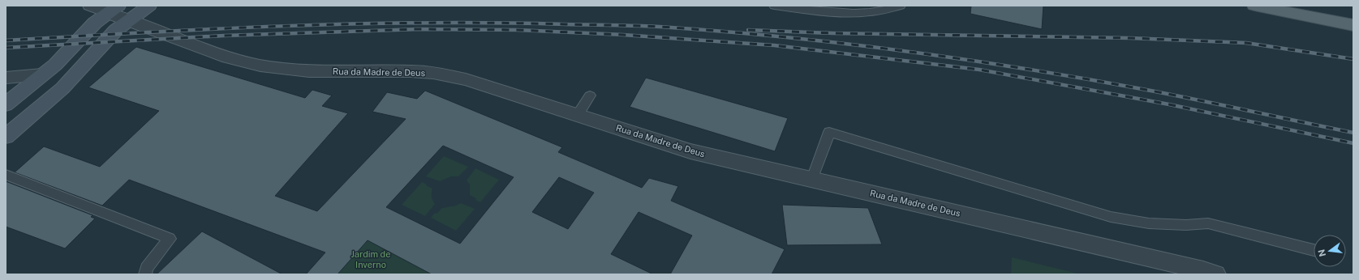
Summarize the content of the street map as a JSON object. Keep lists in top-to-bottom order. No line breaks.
{"streets":{"street":["Rua da Madre de Deus"]},"parks":["Jardim de Inverno"],"north":"left"}
